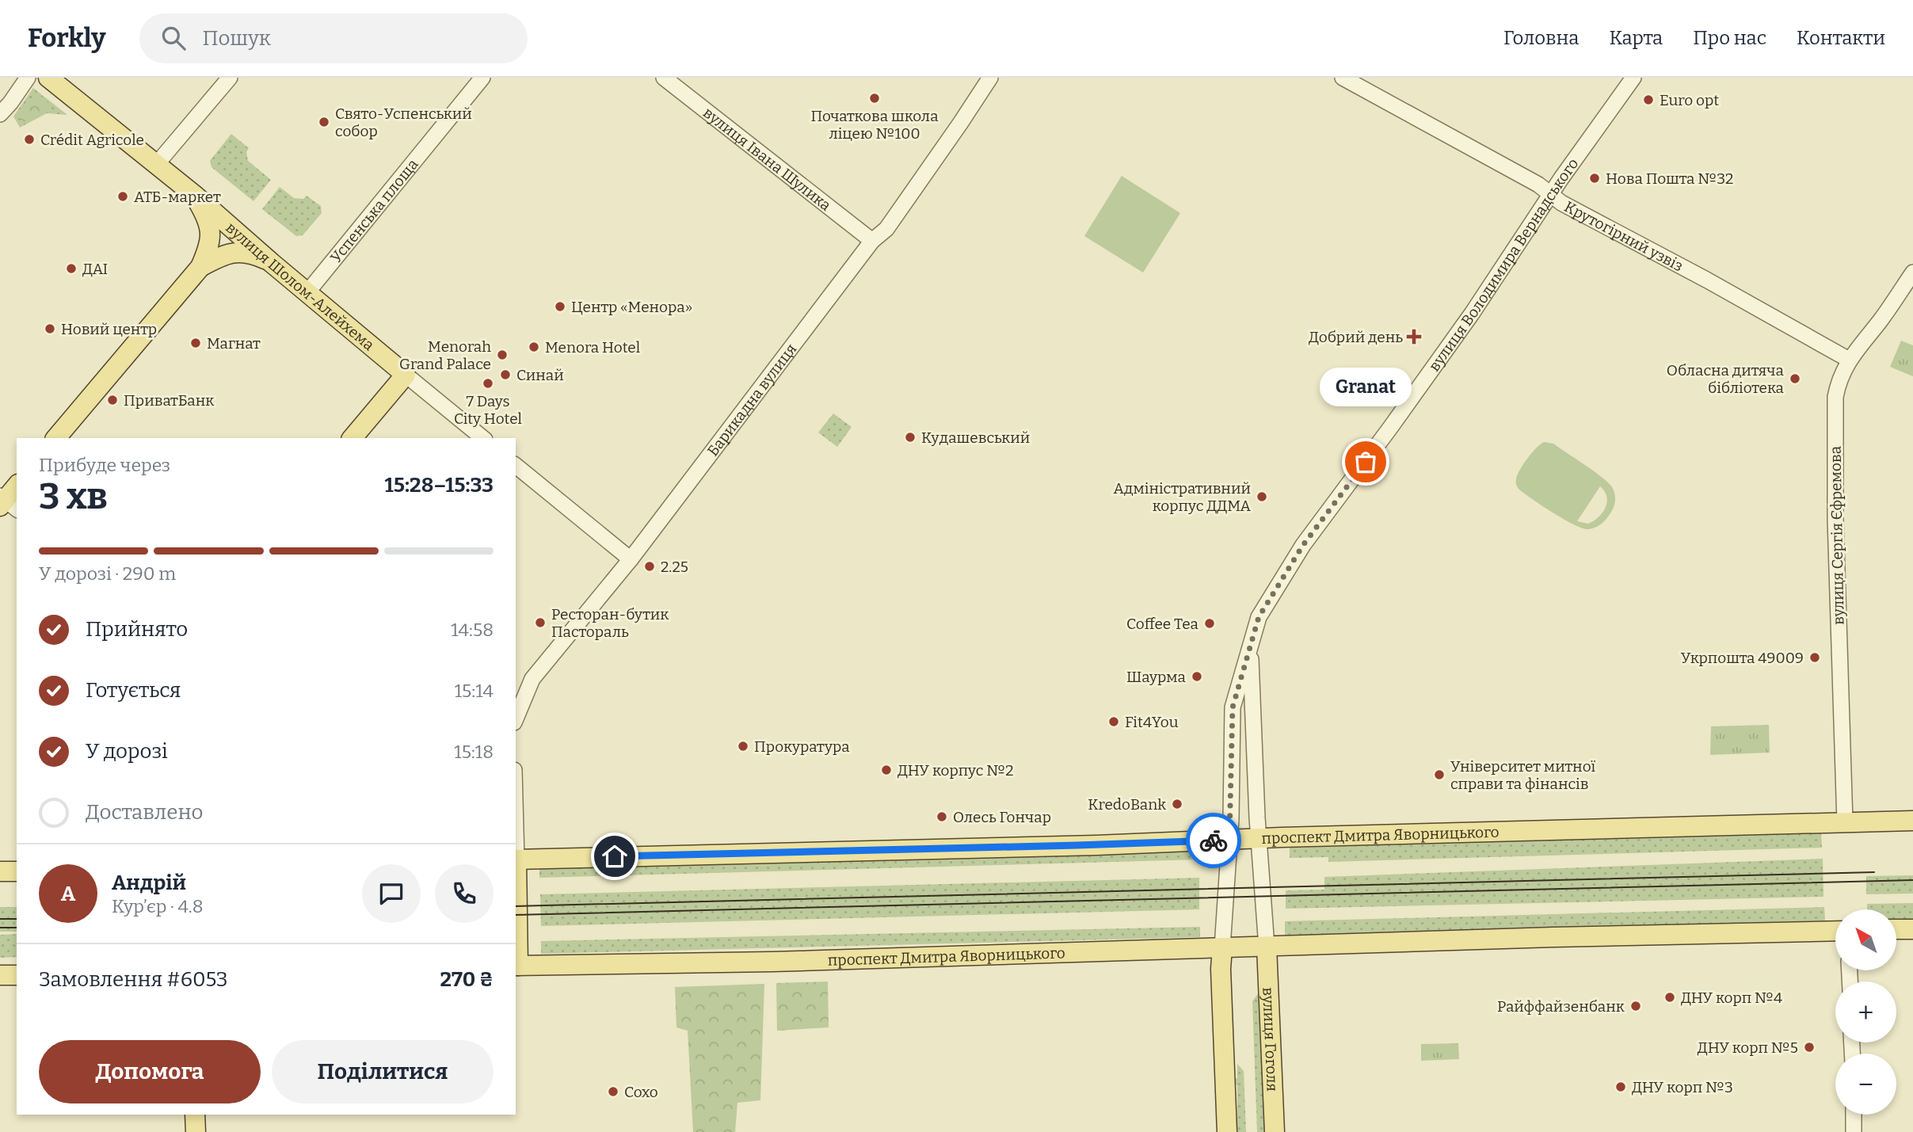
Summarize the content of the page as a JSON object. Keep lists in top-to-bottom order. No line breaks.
{"streets":{"main road":["вулиця Шолом-Алейхема","проспект Дмитра Яворницького","вулиця Гоголя"],"street":["вулиця Івана Шулика","Успенська площа","Крутогірний узвіз","вулиця Володимира Вернадського","Барикадна вулиця","вулиця Сергія Єфремова"]},"crossings":[["вулиця Івана Шулика","Барикадна вулиця"],["Успенська площа","вулиця Шолом-Алейхема"],["Крутогірний узвіз","вулиця Володимира Вернадського"],["Крутогірний узвіз","вулиця Сергія Єфремова"],["вулиця Володимира Вернадського","проспект Дмитра Яворницького"],["вулиця Володимира Вернадського","вулиця Гоголя"],["вулиця Сергія Єфремова","проспект Дмитра Яворницького"],["проспект Дмитра Яворницького","вулиця Гоголя"]],"places":{"other":["Початкова школа ліцею №100","Euro opt","Свято-Успенський собор","Crédit Agricole","Нова Пошта №32","АТБ-маркет","ДАІ","Центр «Менора»","Новий центр","Магнат","Menora Hotel","Menorah Grand Palace","Синай","Обласна дитяча бібліотека","7 Days City Hotel","ПриватБанк","Кудашевський","Granat","Адміністративний корпус ДДМА","2.25","Ресторан-бутик Пастораль","Coffee Tea","Укрпошта 49009","Шаурма","Fit4You","Прокуратура","ДНУ корпус №2","Університет митної справи та фінансів","KredoBank","Олесь Гончар","ДНУ корп №4","Райффайзенбанк","ДНУ корп №5","ДНУ корп №3","Сохо"],"health":["Добрий день"]},"north":"top left","page":{"header":"Forkly","search":"Пошук","nav":["Головна","Карта","Про нас","Контакти"],"bubble":"Granat","heading":["3 хв","Прибуде через","15:28–15:33"],"panel":["Андрій","Кур’єр · 4.8","Замовлення #6053","270 ₴"],"bar":"У дорозі · 290 m","list":[["Прийнято","14:58"],["Готується","15:14"],["У дорозі","15:18"],"Доставлено"],"round":"А","map_buttons":["+","−"],"buttons":["Допомога","Поділитися"]}}
